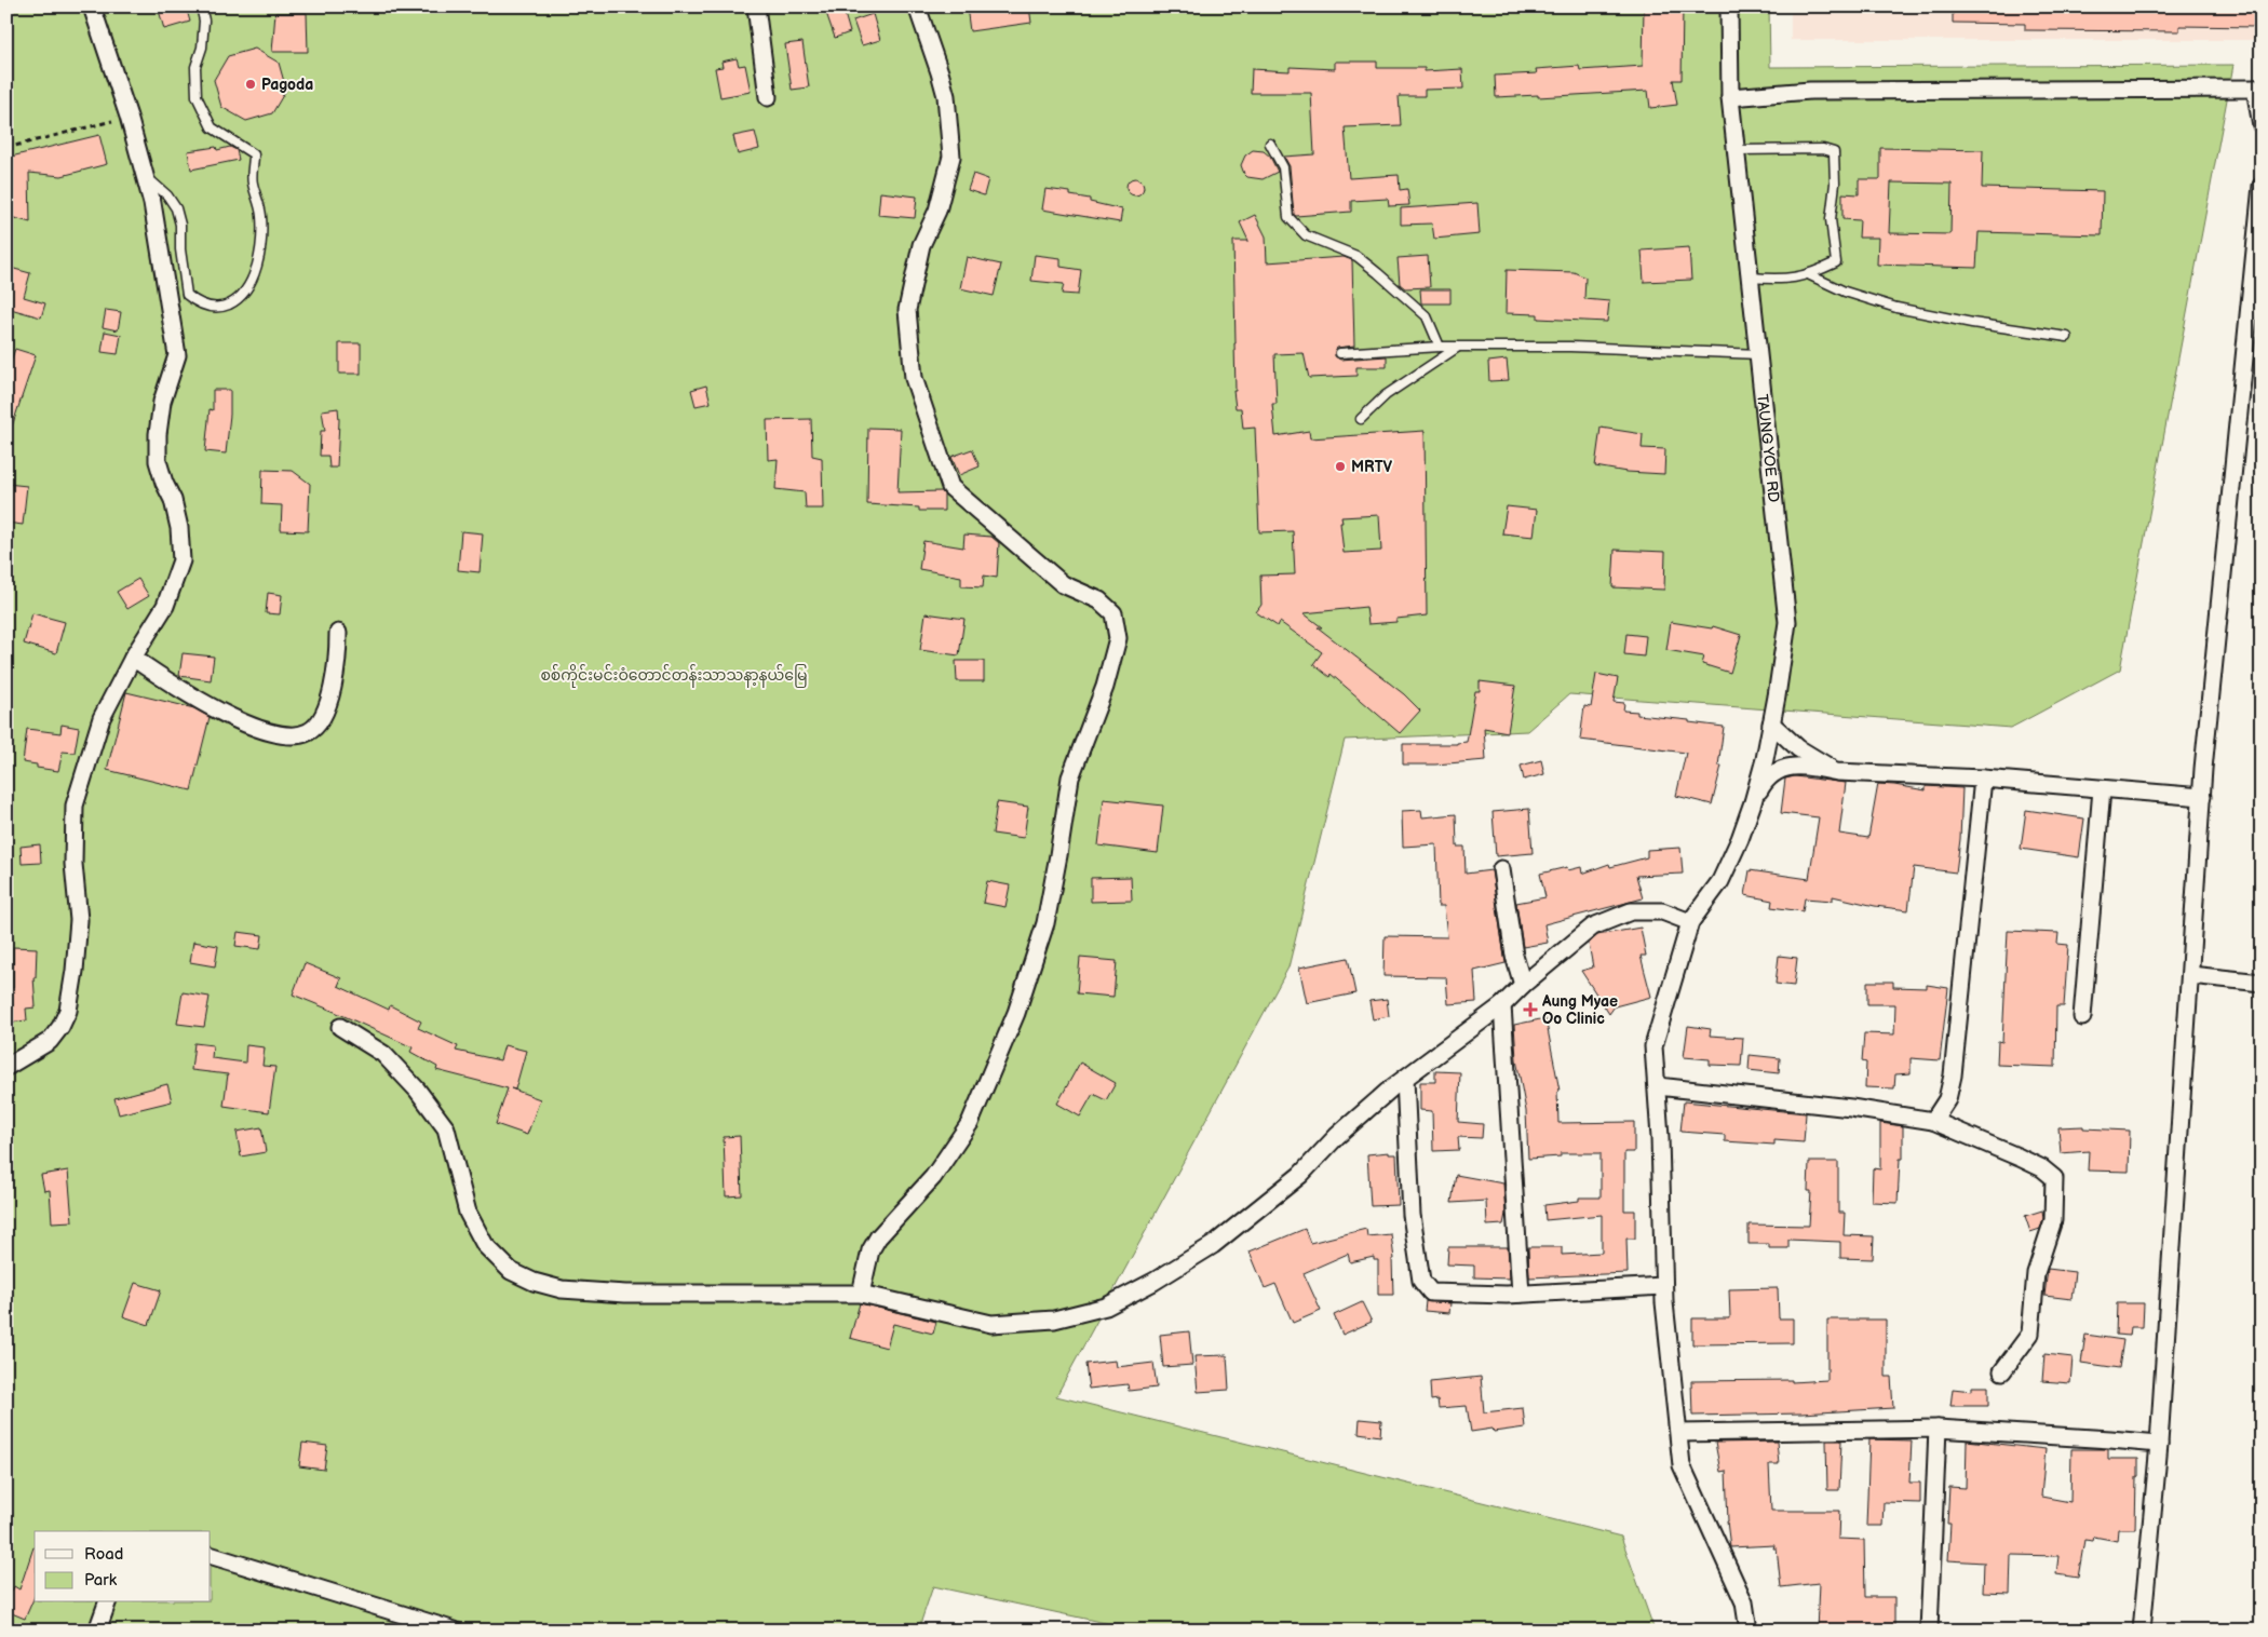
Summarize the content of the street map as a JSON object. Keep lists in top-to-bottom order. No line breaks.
{"streets":{"street":["TAUNG YOE RD"]},"parks":["စစ်ကိုင်းမင်းဝံတောင်တန်းသာသနာ့နယ်မြေ"],"places":{"other":["Pagoda","MRTV"],"health":["Aung Myae Oo Clinic"]},"legend":["Road","Park"]}
